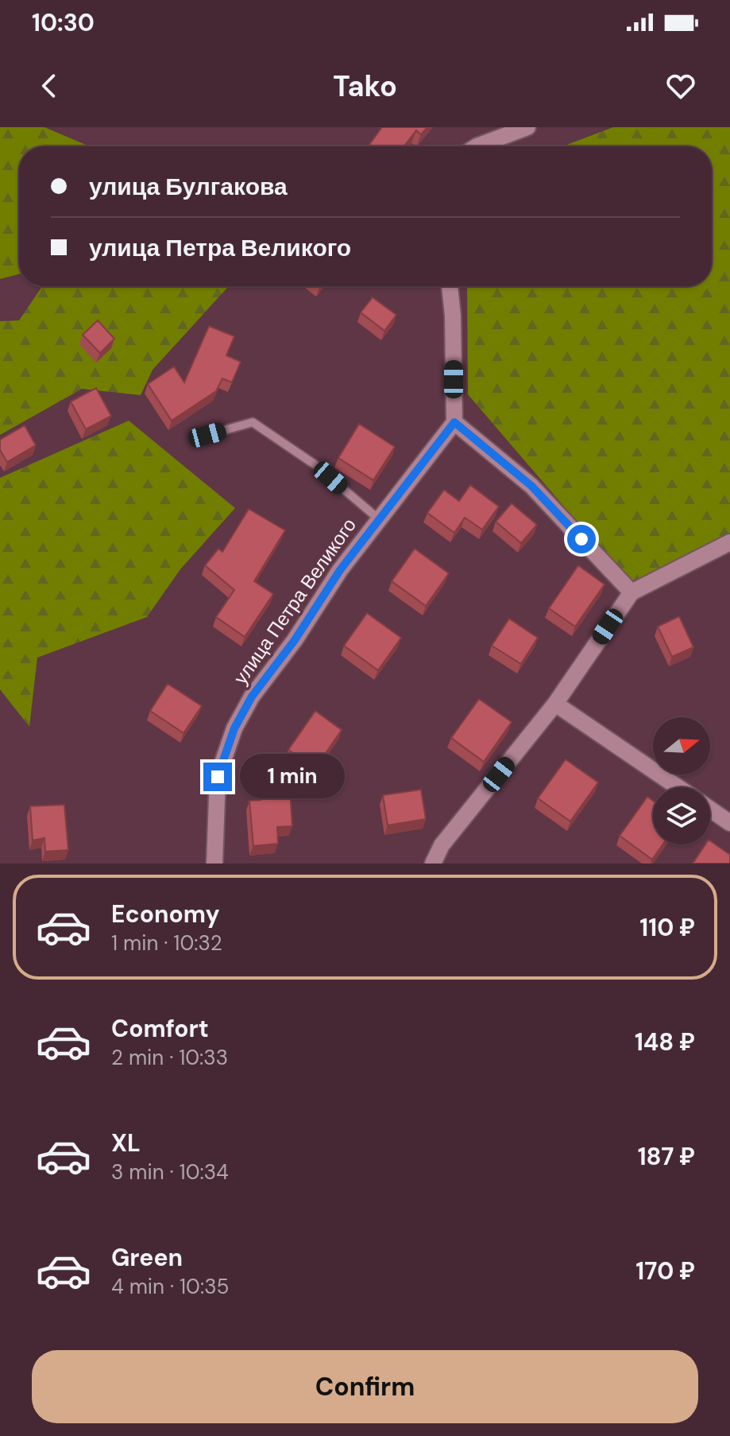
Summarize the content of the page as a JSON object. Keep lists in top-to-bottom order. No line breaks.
{"streets":{"street":["улица Петра Великого"]},"north":"right","page":{"status":"10:30","header":"Tako","banner":["улица Булгакова","улица Петра Великого"],"bubble":"1 min","list":[{"name":"Economy","note":"1 min · 10:32","value":"110 ₽"},{"name":"Comfort","note":"2 min · 10:33","value":"148 ₽"},{"name":"XL","note":"3 min · 10:34","value":"187 ₽"},{"name":"Green","note":"4 min · 10:35","value":"170 ₽"}],"buttons":"Confirm"}}
